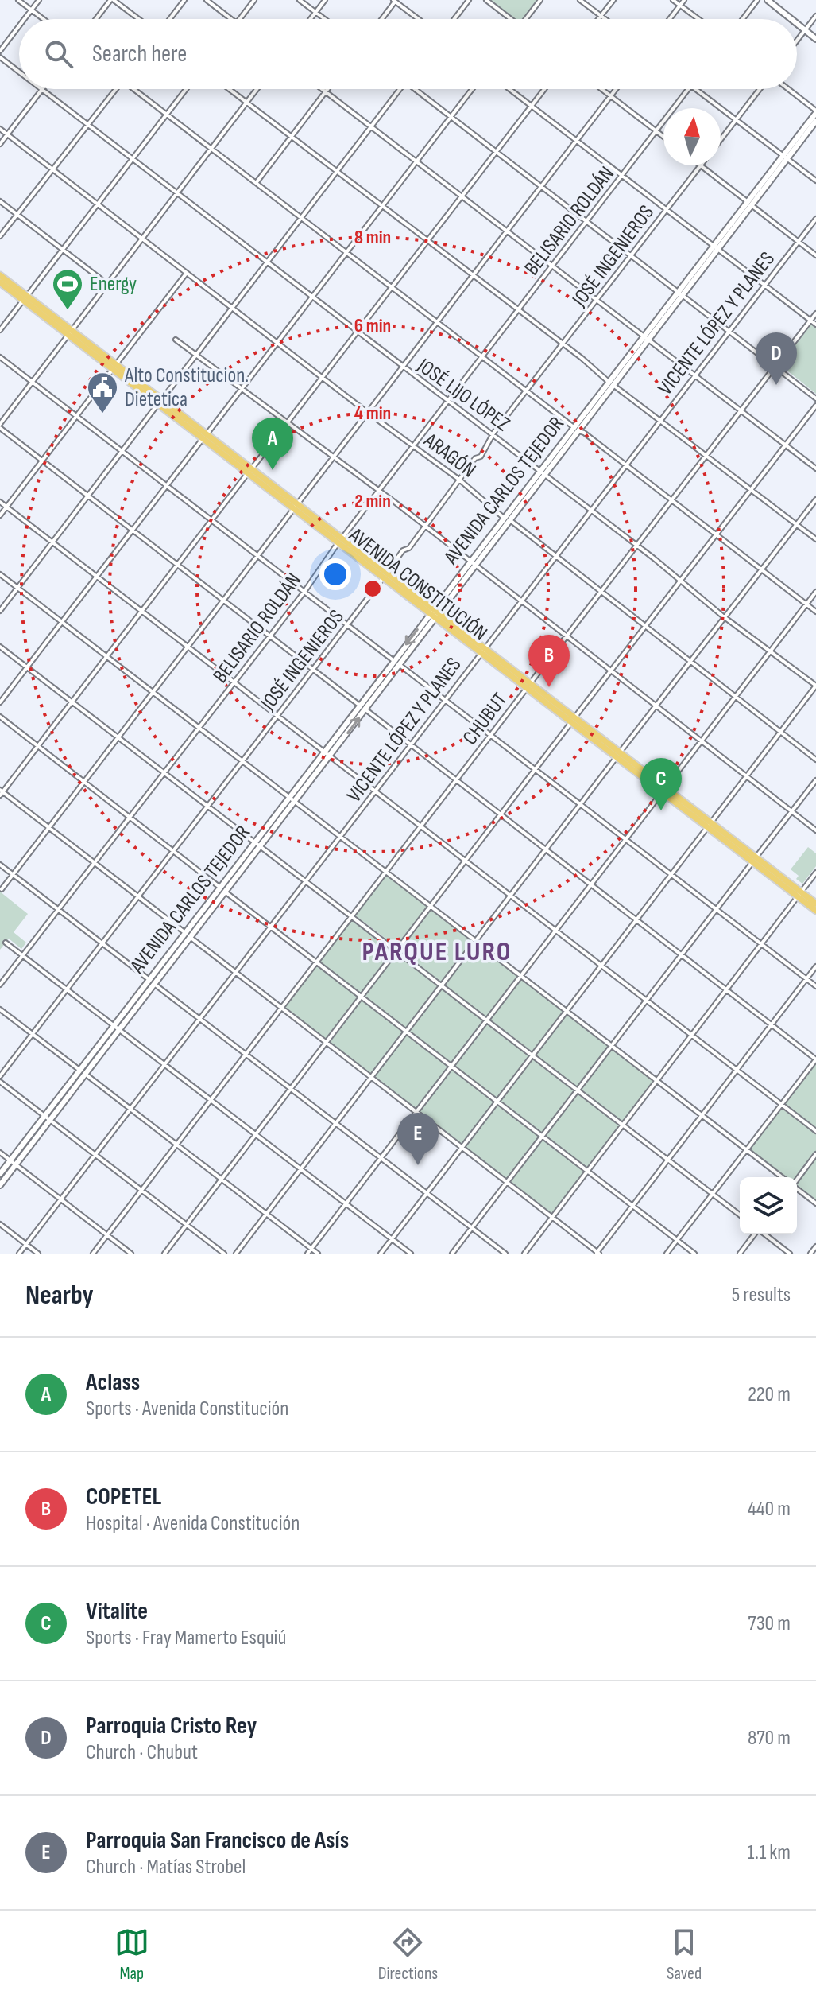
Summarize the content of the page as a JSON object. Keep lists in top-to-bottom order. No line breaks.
{"streets":{"main road":["AVENIDA CARLOS TEJEDOR","AVENIDA CONSTITUCIÓN"],"street":["BELISARIO ROLDÁN","JOSÉ INGENIEROS","VICENTE LÓPEZ Y PLANES","JOSÉ LIJO LÓPEZ","ARAGÓN","CHUBUT"]},"crossings":[["BELISARIO ROLDÁN","JOSÉ LIJO LÓPEZ"],["BELISARIO ROLDÁN","ARAGÓN"],["BELISARIO ROLDÁN","AVENIDA CONSTITUCIÓN"],["JOSÉ INGENIEROS","JOSÉ LIJO LÓPEZ"],["JOSÉ INGENIEROS","ARAGÓN"],["JOSÉ INGENIEROS","AVENIDA CONSTITUCIÓN"],["VICENTE LÓPEZ Y PLANES","JOSÉ LIJO LÓPEZ"],["VICENTE LÓPEZ Y PLANES","ARAGÓN"],["VICENTE LÓPEZ Y PLANES","AVENIDA CONSTITUCIÓN"],["JOSÉ LIJO LÓPEZ","AVENIDA CARLOS TEJEDOR"],["JOSÉ LIJO LÓPEZ","CHUBUT"],["ARAGÓN","AVENIDA CARLOS TEJEDOR"],["ARAGÓN","CHUBUT"],["AVENIDA CARLOS TEJEDOR","AVENIDA CONSTITUCIÓN"],["AVENIDA CONSTITUCIÓN","CHUBUT"]],"districts":["PARQUE LURO"],"places":{"sports":["Energy"],"public building":["Alto Constitucion. Dietetica"]},"north":"top","page":{"search":"Search here","pins":["D","A","B","C","E"],"heading":["Nearby","5 results"],"list":[{"mark":"A","name":"Aclass","note":"Sports · Avenida Constitución","value":"220 m"},{"mark":"B","name":"COPETEL","note":"Hospital · Avenida Constitución","value":"440 m"},{"mark":"C","name":"Vitalite","note":"Sports · Fray Mamerto Esquiú","value":"730 m"},{"mark":"D","name":"Parroquia Cristo Rey","note":"Church · Chubut","value":"870 m"},{"mark":"E","name":"Parroquia San Francisco de Asís","note":"Church · Matías Strobel","value":"1.1 km"}],"nav":["Map","Directions","Saved"]},"rings":["8 min","6 min","4 min","2 min"]}
